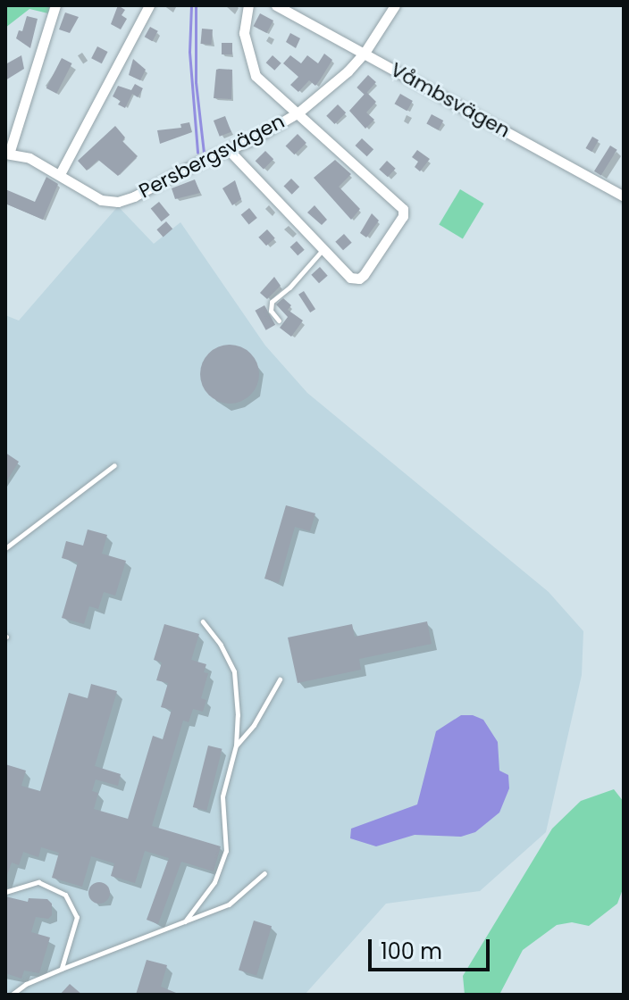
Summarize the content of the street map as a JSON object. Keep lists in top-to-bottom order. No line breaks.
{"streets":{"street":["Våmbsvägen","Persbergsvägen"]},"crossings":[["Våmbsvägen","Persbergsvägen"]],"scale_bar":"100 m"}
